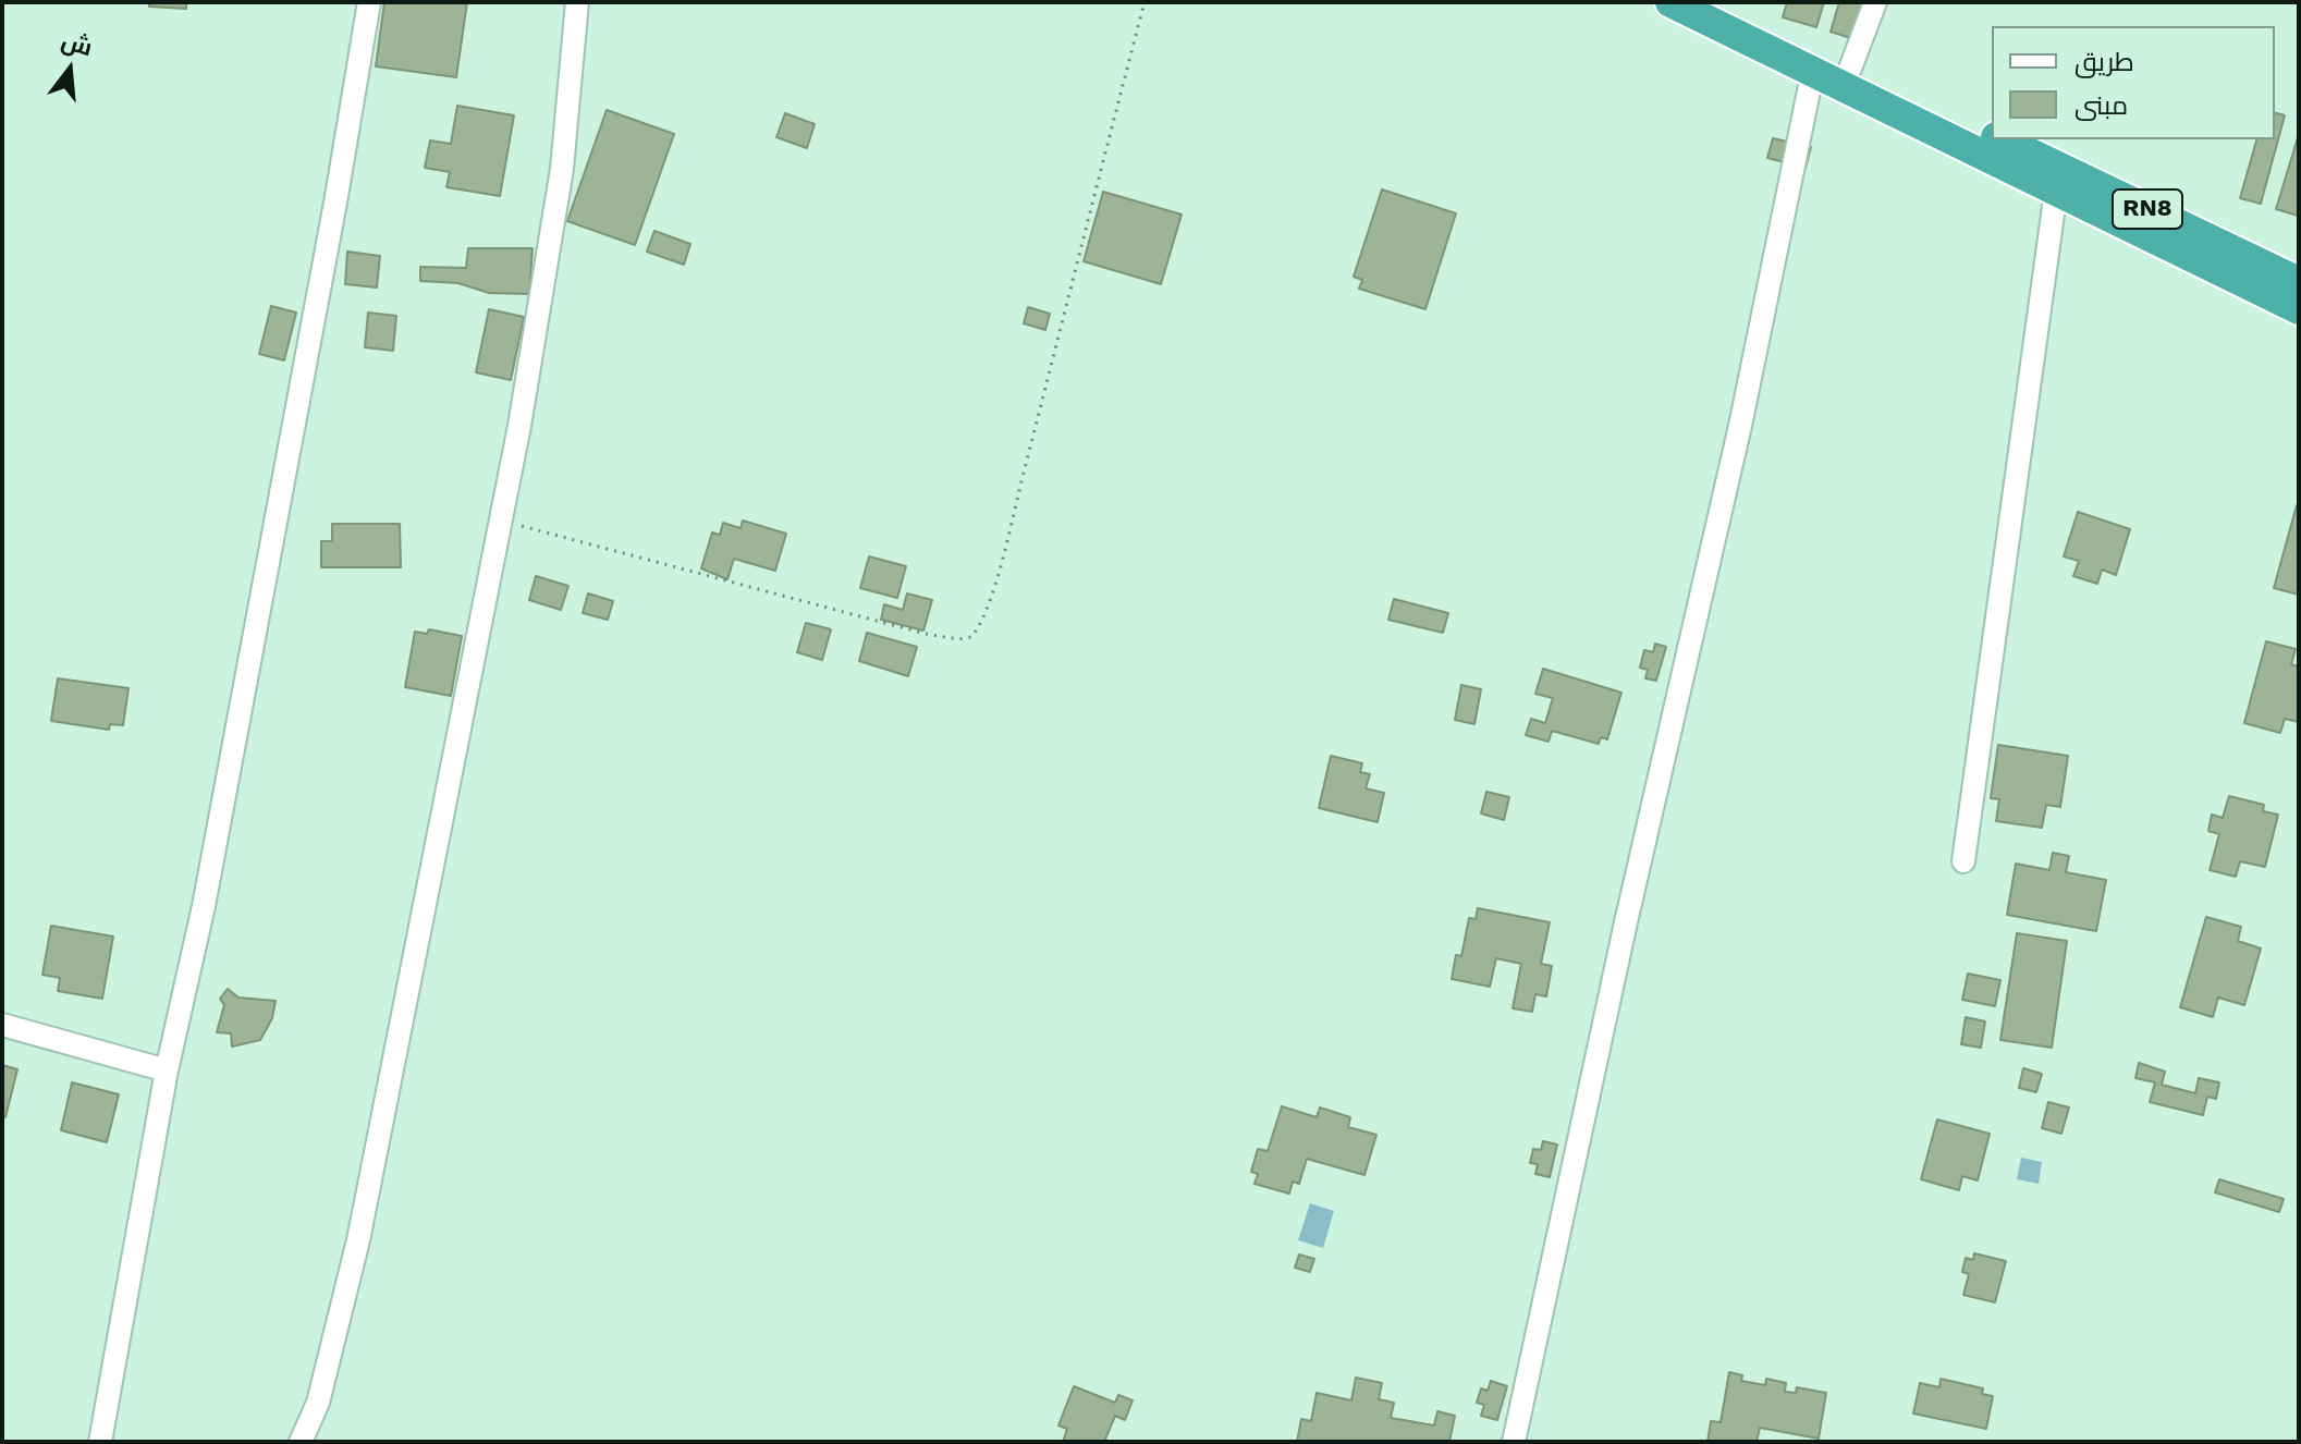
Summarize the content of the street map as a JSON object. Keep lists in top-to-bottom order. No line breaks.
{"streets":{"highway":["RN8"]},"legend":["طريق","مبنى"],"north":"top"}
